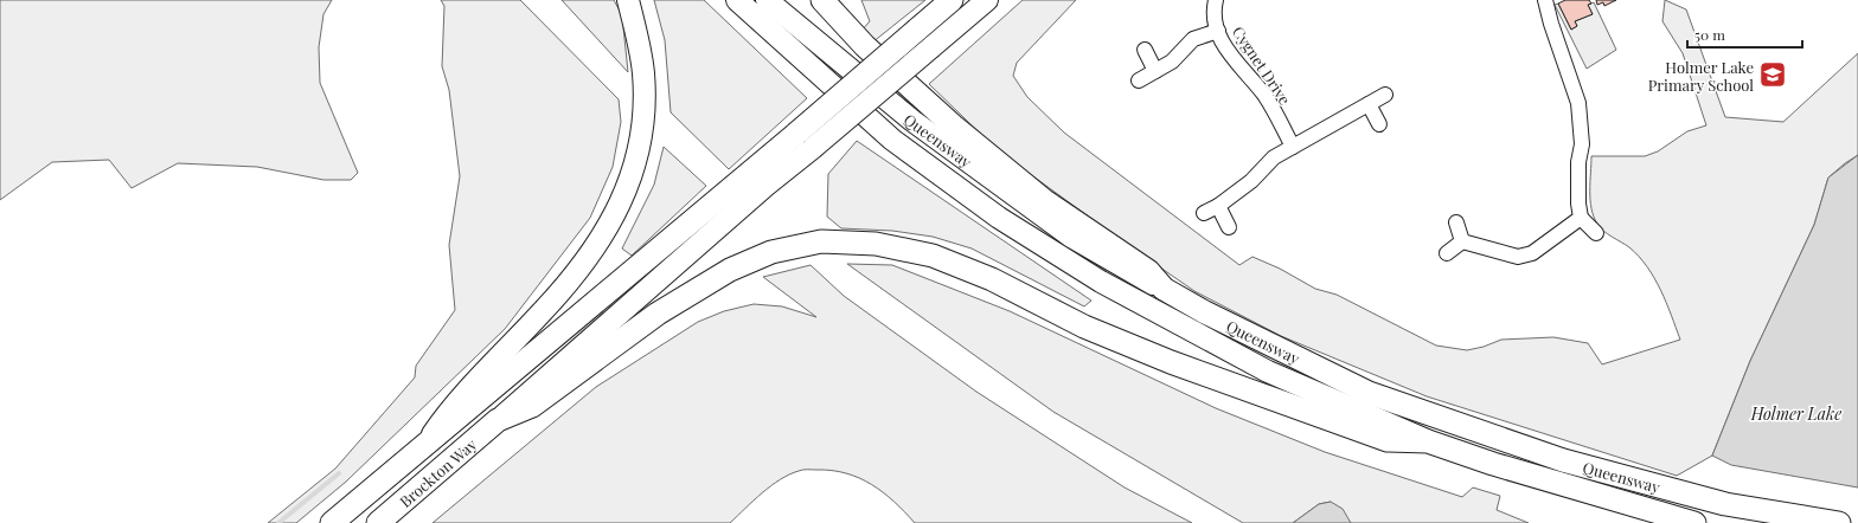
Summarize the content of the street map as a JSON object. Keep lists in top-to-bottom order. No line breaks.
{"streets":{"highway":["Queensway","Brockton Way"],"street":["Cygnet Drive"]},"crossings":[["Queensway","Brockton Way"]],"water":["Holmer Lake"],"places":{"school or university":["Holmer Lake Primary School"]},"scale_bar":"50 m"}
